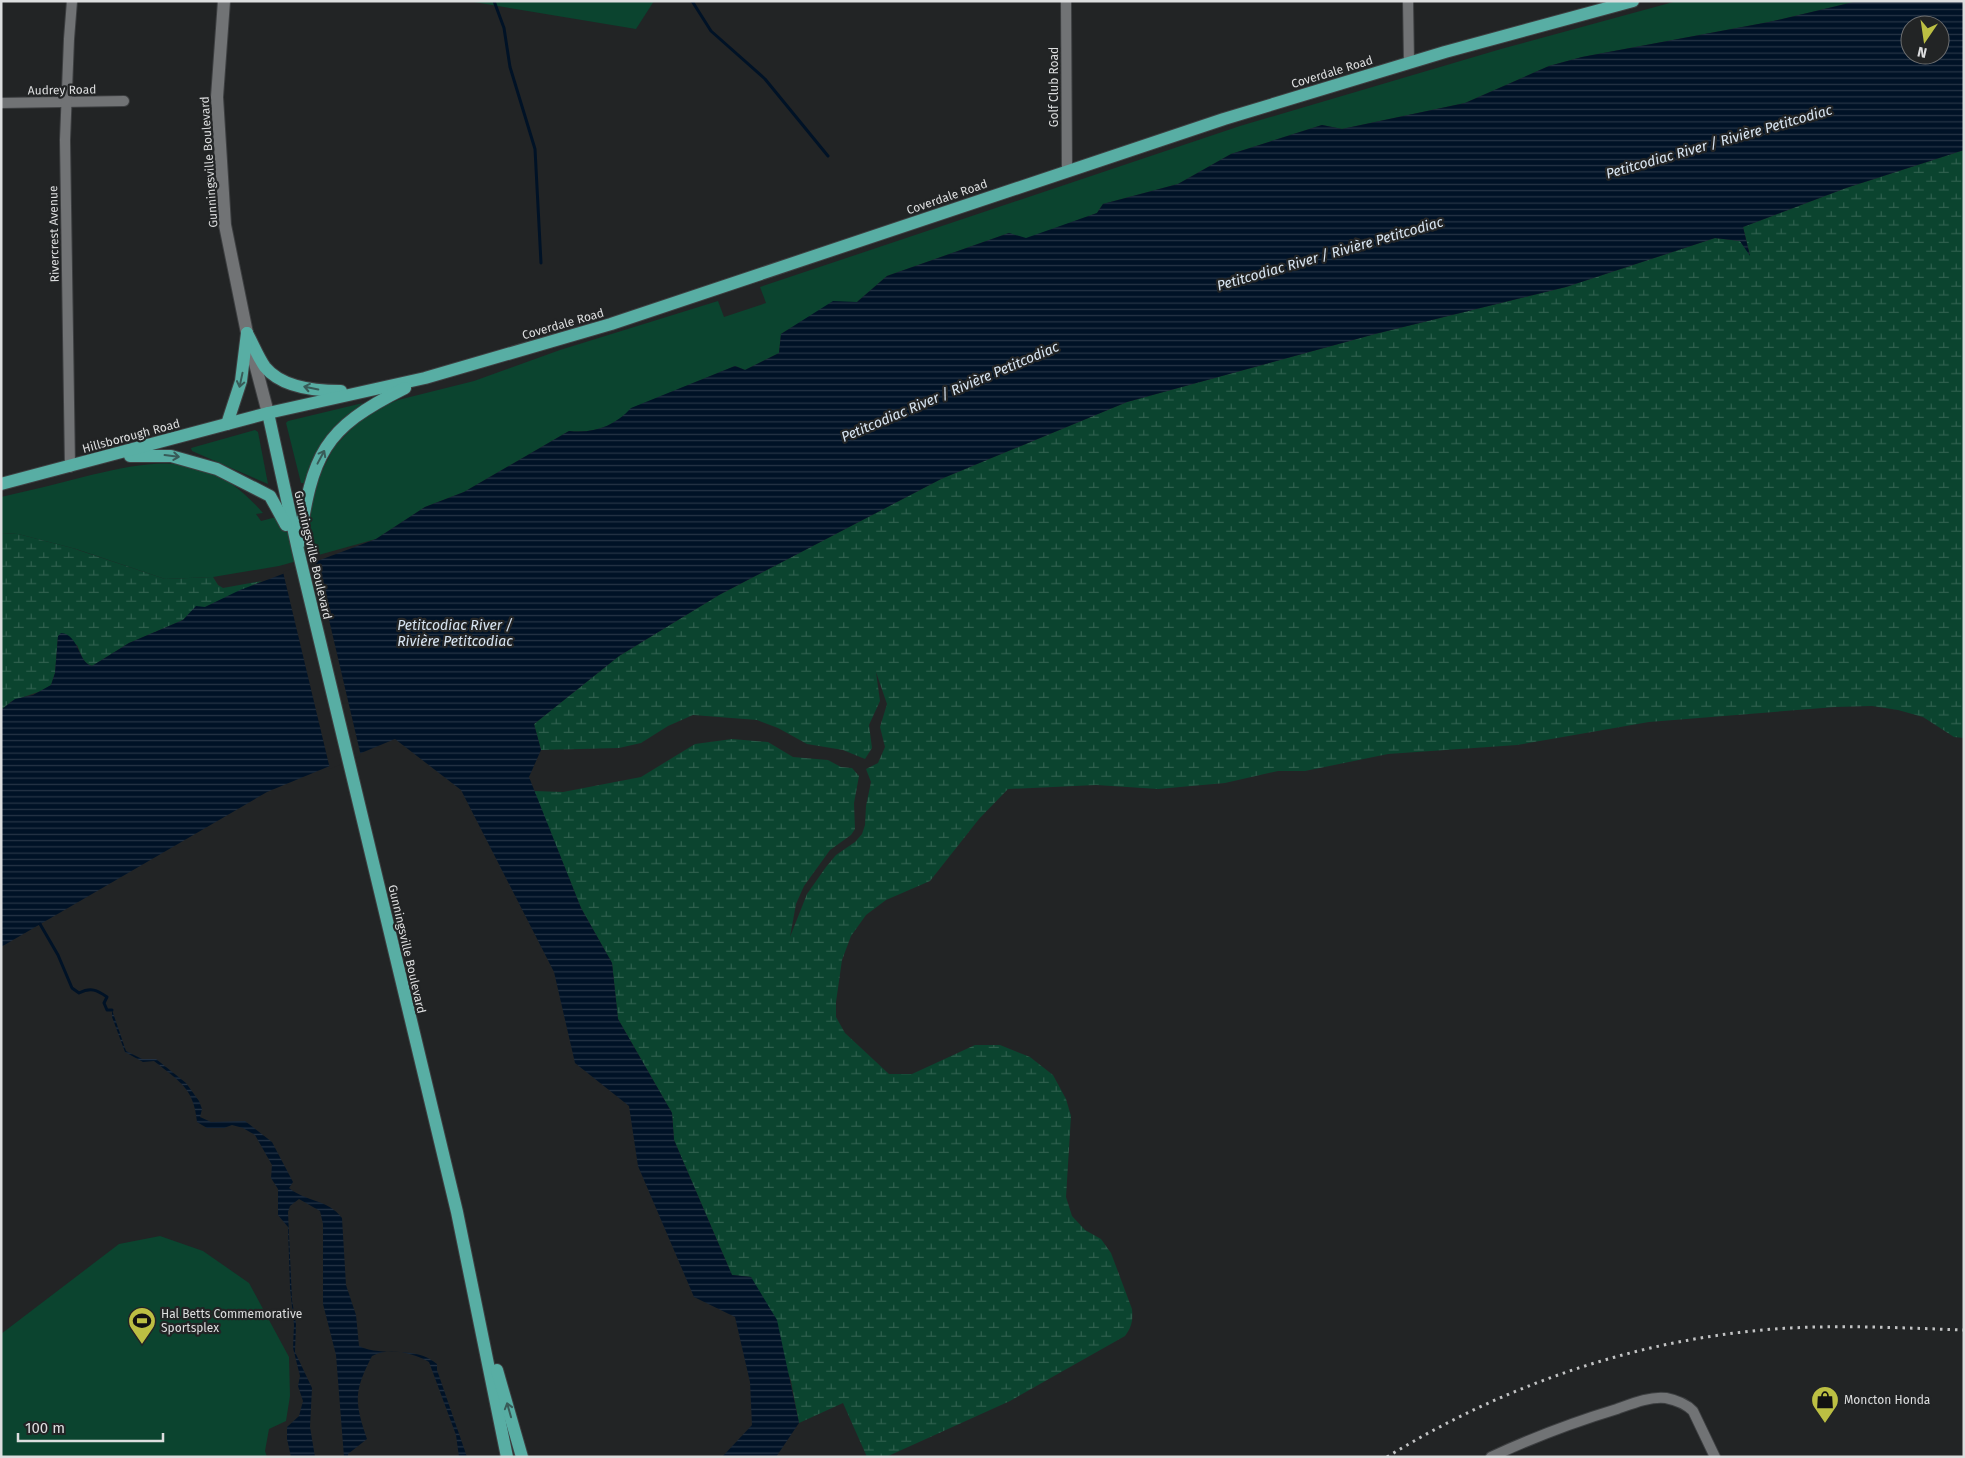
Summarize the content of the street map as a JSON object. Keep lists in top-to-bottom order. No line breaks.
{"streets":{"main road":["Coverdale Road","Gunningsville Boulevard","Hillsborough Road"],"street":["Golf Club Road","Audrey Road","Rivercrest Avenue"]},"crossings":[["Coverdale Road","Golf Club Road"],["Coverdale Road","Gunningsville Boulevard"],["Coverdale Road","Hillsborough Road"],["Audrey Road","Rivercrest Avenue"],["Gunningsville Boulevard","Hillsborough Road"],["Rivercrest Avenue","Hillsborough Road"]],"water":["Petitcodiac River / Rivière Petitcodiac"],"places":{"sports":["Hal Betts Commemorative Sportsplex"],"shop":["Moncton Honda"]},"scale_bar":"100 m","north":"bottom"}
